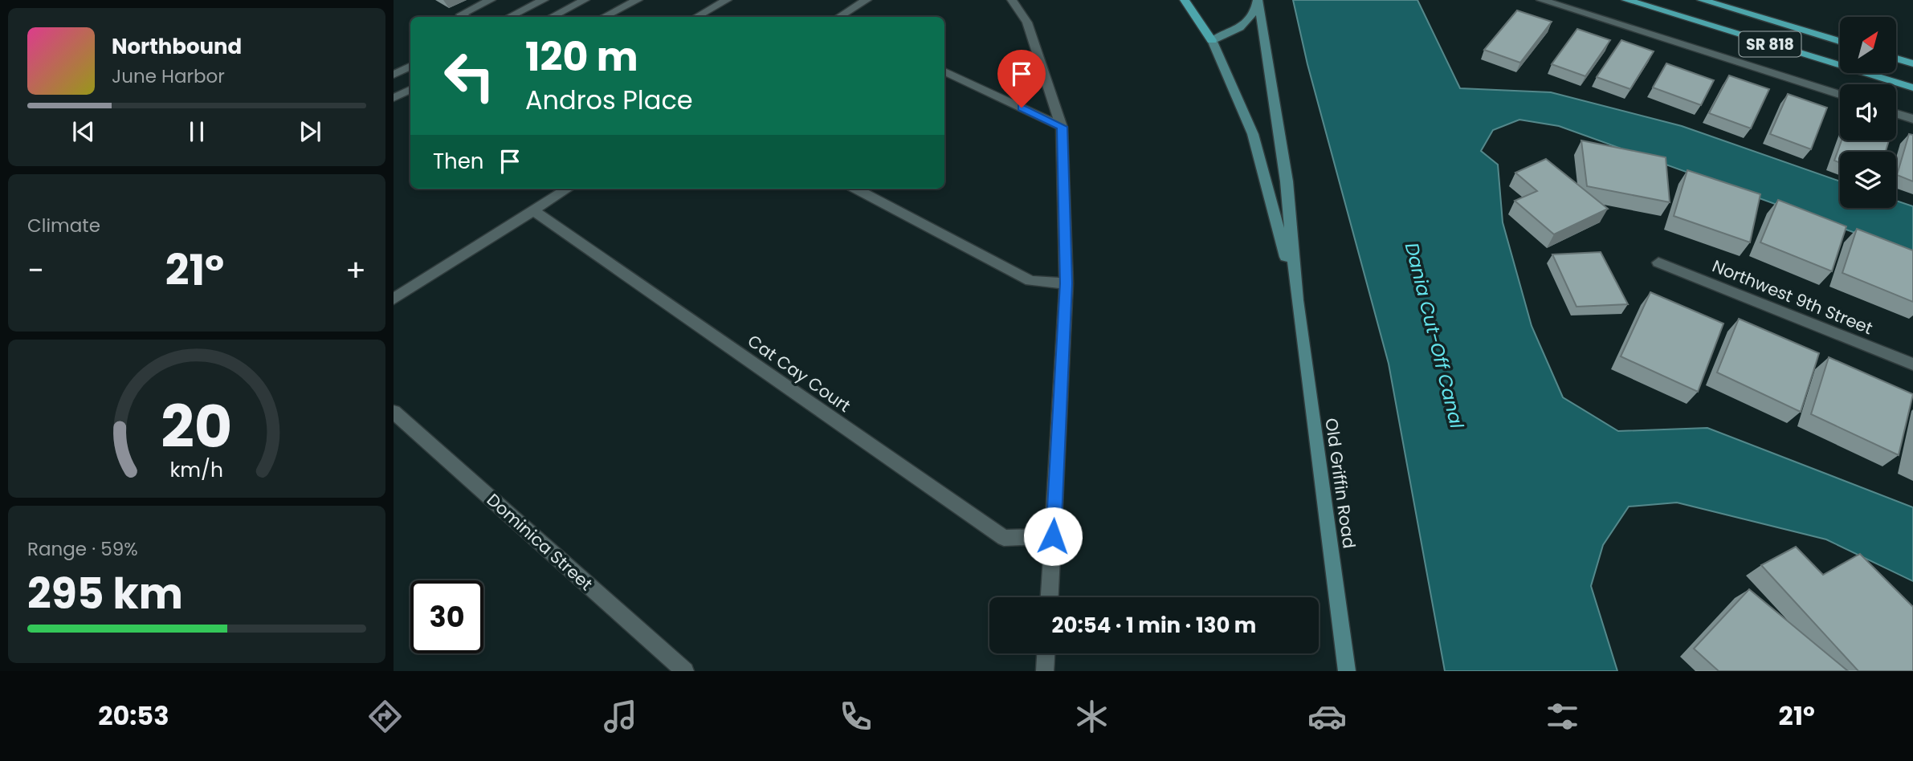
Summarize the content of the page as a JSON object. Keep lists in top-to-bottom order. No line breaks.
{"streets":{"main road":["SR 818"],"street":["Northwest 9th Street","Cat Cay Court","Old Griffin Road","Dominica Street"]},"water":["Dania Cut-Off Canal"],"north":"top right","page":{"turn":["120 m","Andros Place"],"song":["Northbound","June Harbor"],"then":"Then","tile":["Climate",["Range · 59%","295 km"]],"heat":["−","21°","+"],"limit":"30","trip":"20:54 · 1 min · 130 m","tabs":["20:53","21°"],"gauge":["20","km/h"]}}
